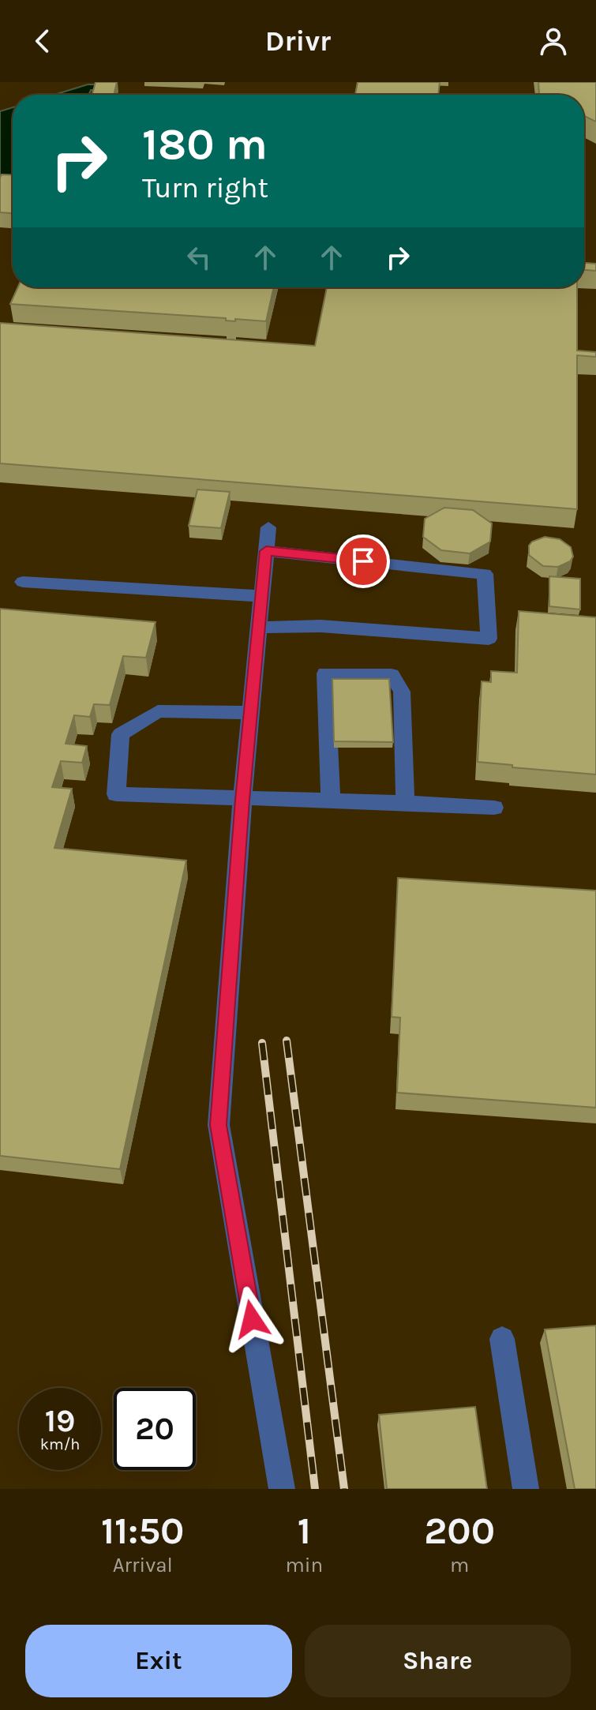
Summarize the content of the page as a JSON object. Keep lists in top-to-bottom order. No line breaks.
{"page":{"header":"Drivr","turn":["180 m","Turn right"],"speed":"19 km/h","limit":"20","eta":["11:50","Arrival","1","min","200","m"],"buttons":["Exit","Share"]}}
